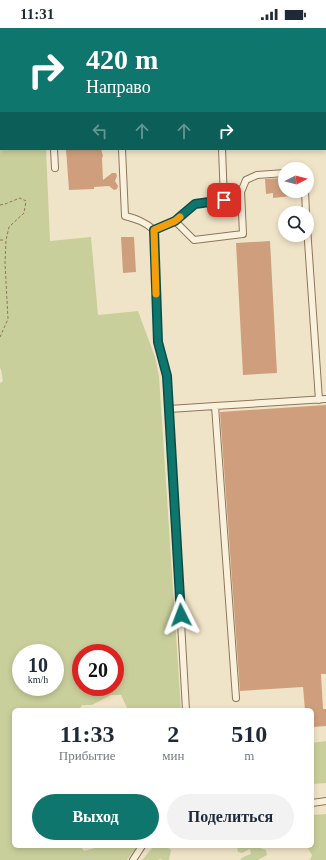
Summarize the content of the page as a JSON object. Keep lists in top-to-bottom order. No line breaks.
{"north":"right","page":{"status":"11:31","turn":["420 m","Направо"],"speed":"10 km/h","limit":"20","eta":["11:33","Прибытие","2","мин","510","m"],"buttons":["Выход","Поделиться"]}}
